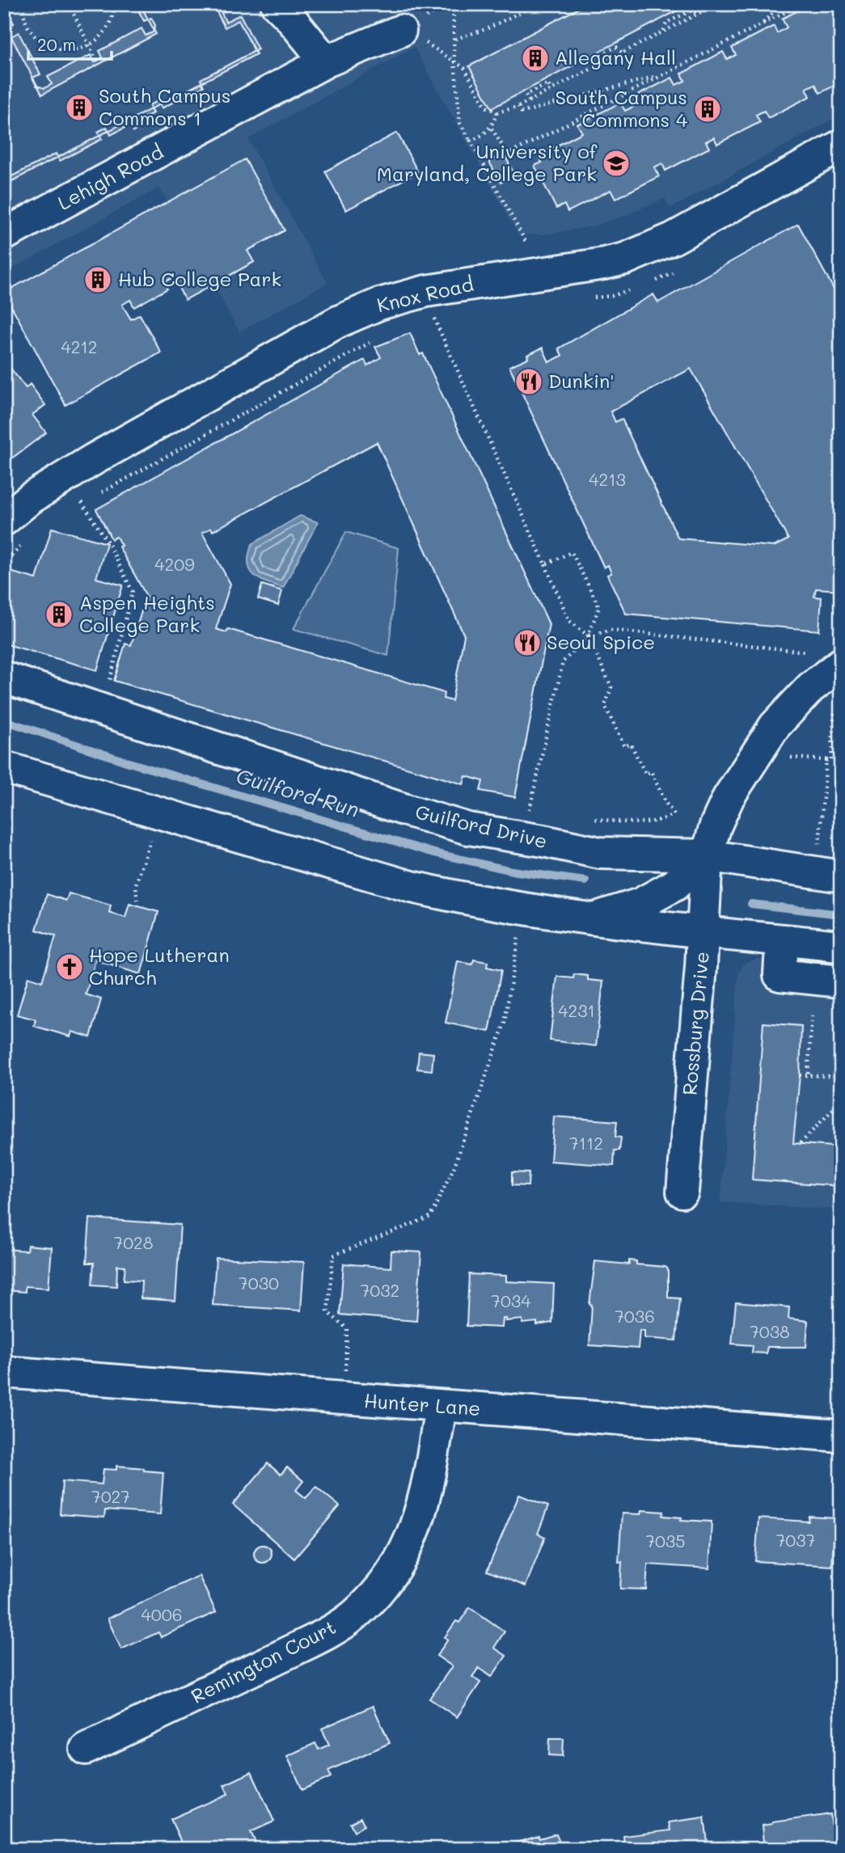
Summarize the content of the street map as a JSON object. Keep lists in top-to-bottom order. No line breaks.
{"streets":{"street":["Lehigh Road","Knox Road","Guilford Drive","Rossburg Drive","Hunter Lane","Remington Court"]},"crossings":[["Guilford Drive","Rossburg Drive"],["Hunter Lane","Remington Court"]],"water":["Guilford Run"],"places":{"building":["Allegany Hall","South Campus Commons 1","South Campus Commons 4","Hub College Park","Aspen Heights College Park"],"school or university":["University of Maryland, College Park"],"restaurant":["Dunkin'","Seoul Spice"],"church":["Hope Lutheran Church"]},"house_numbers":["4212","4213","4209","4231","7112","7028","7030","7032","7034","7036","7038","7027","7037","7035","4006"],"scale_bar":"20 m"}
